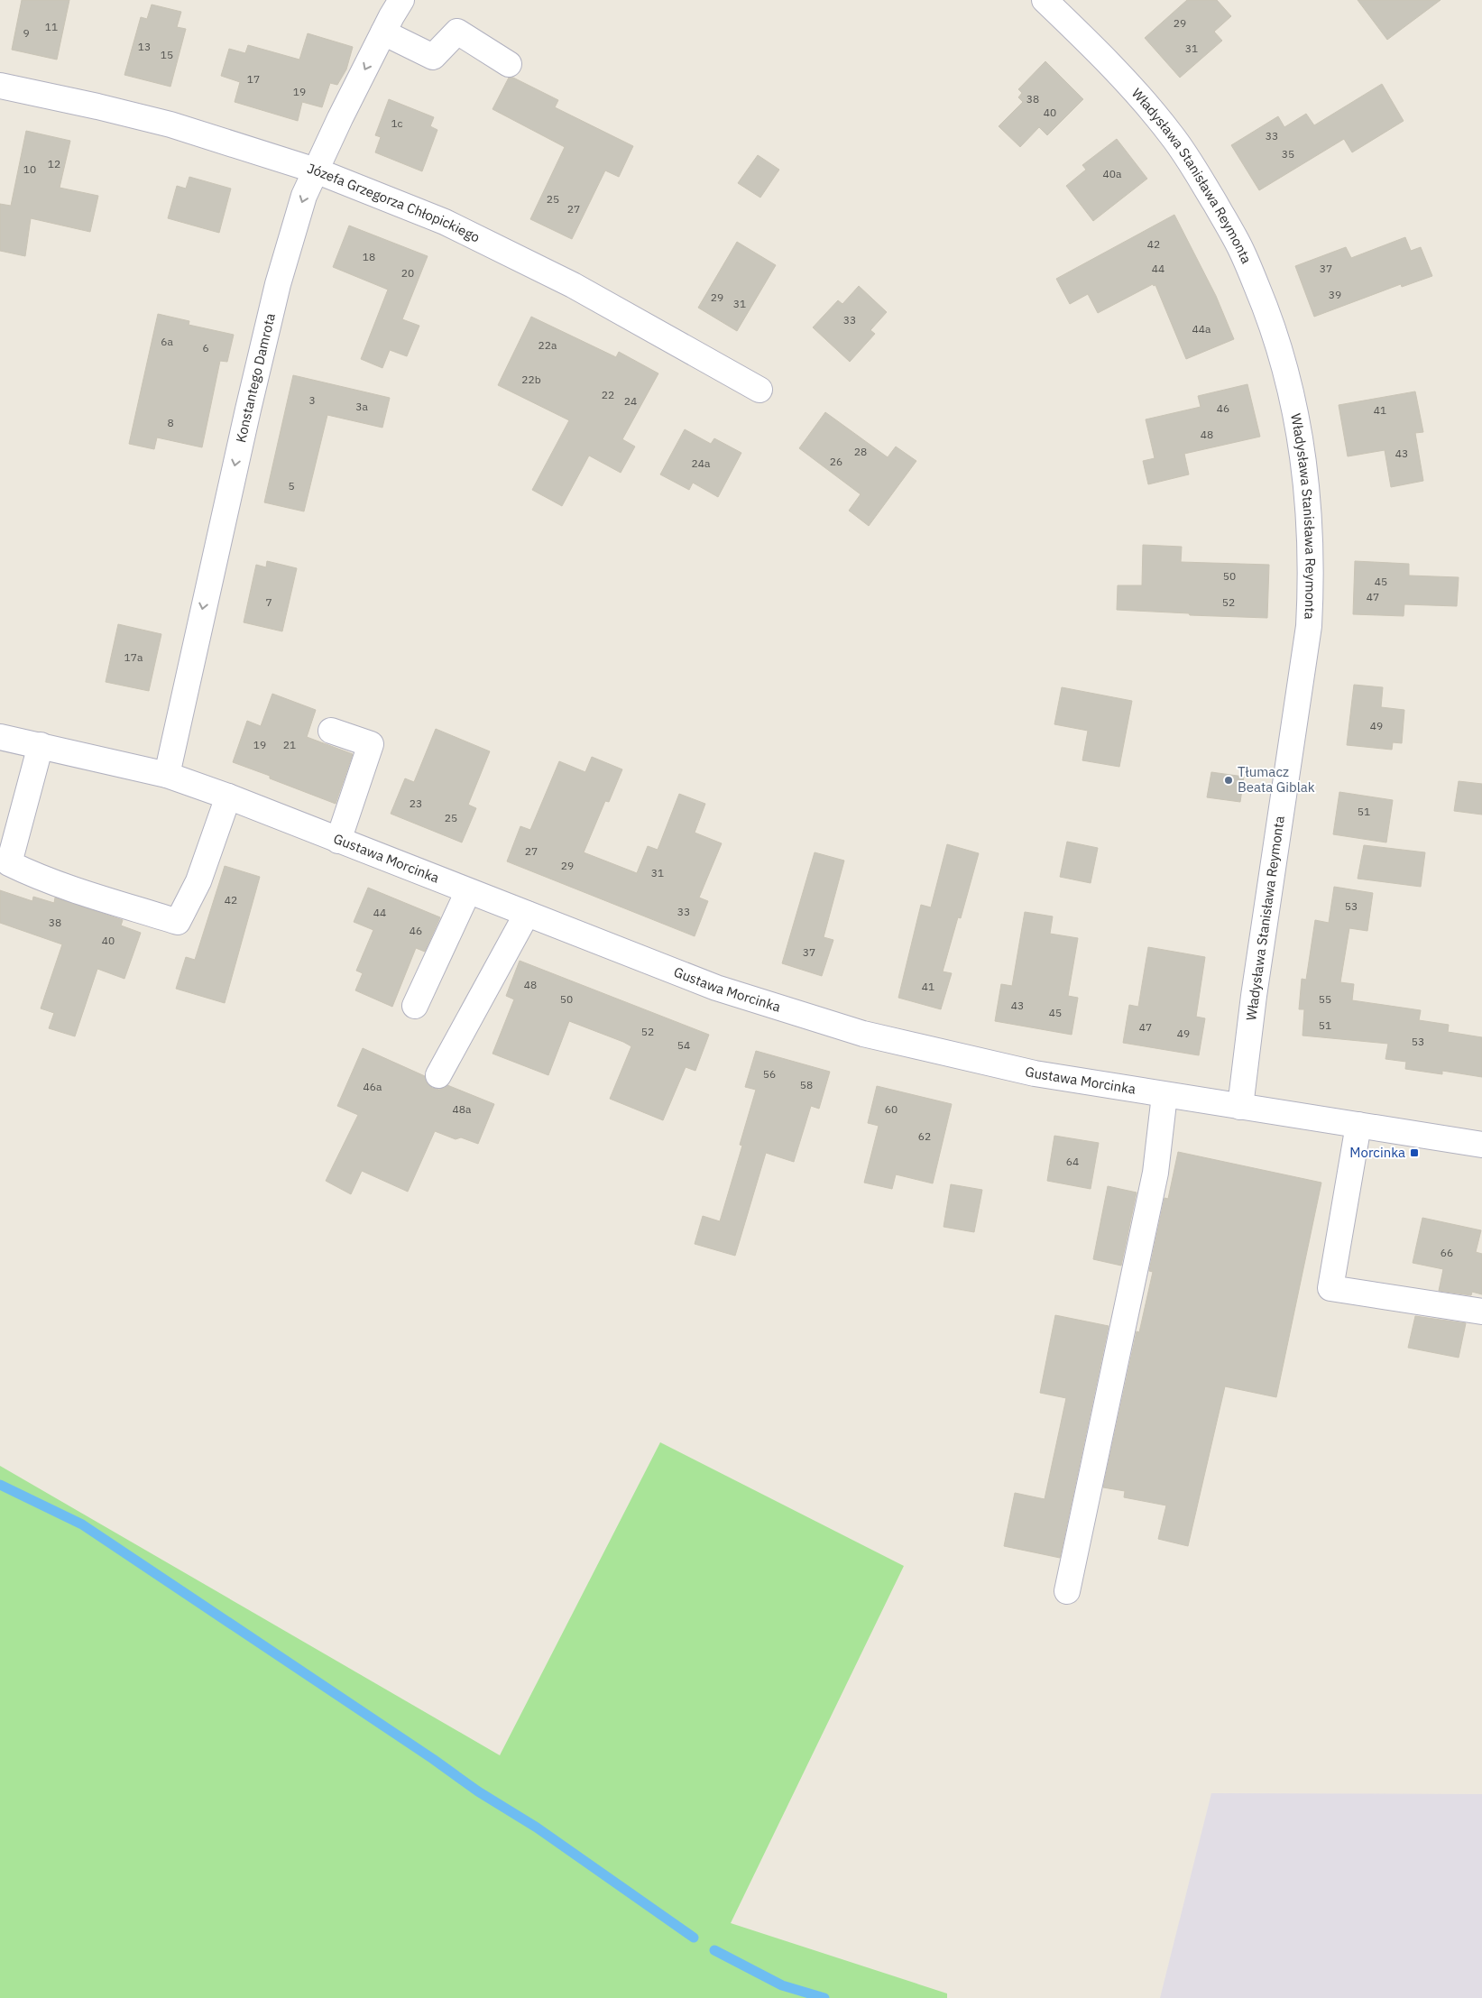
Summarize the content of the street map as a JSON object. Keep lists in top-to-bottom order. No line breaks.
{"streets":{"street":["Władysława Stanisława Reymonta","Józefa Grzegorza Chłopickiego","Konstantego Damrota","Gustawa Morcinka"]},"crossings":[["Władysława Stanisława Reymonta","Gustawa Morcinka"],["Józefa Grzegorza Chłopickiego","Konstantego Damrota"],["Konstantego Damrota","Gustawa Morcinka"]],"one_way":["Konstantego Damrota"],"places":{"other":["Tłumacz Beata Giblak"],"transit":["Morcinka"]},"house_numbers":["29","11","9","13","31","15","17","19","38","40","1c","33","35","12","10","40a","25","27","42","18","44","37","20","39","29","31","33","44a","6a","22a","6","22b","22","3","24","3a","46","41","8","48","28","43","26","24a","5","50","45","47","7","52","17a","49","19","21","23","51","25","27","29","31","42","53","33","44","38","46","40","37","48","41","50","55","43","45","51","47","52","49","53","54","56","58","46a","48a","60","62","64","66"]}
